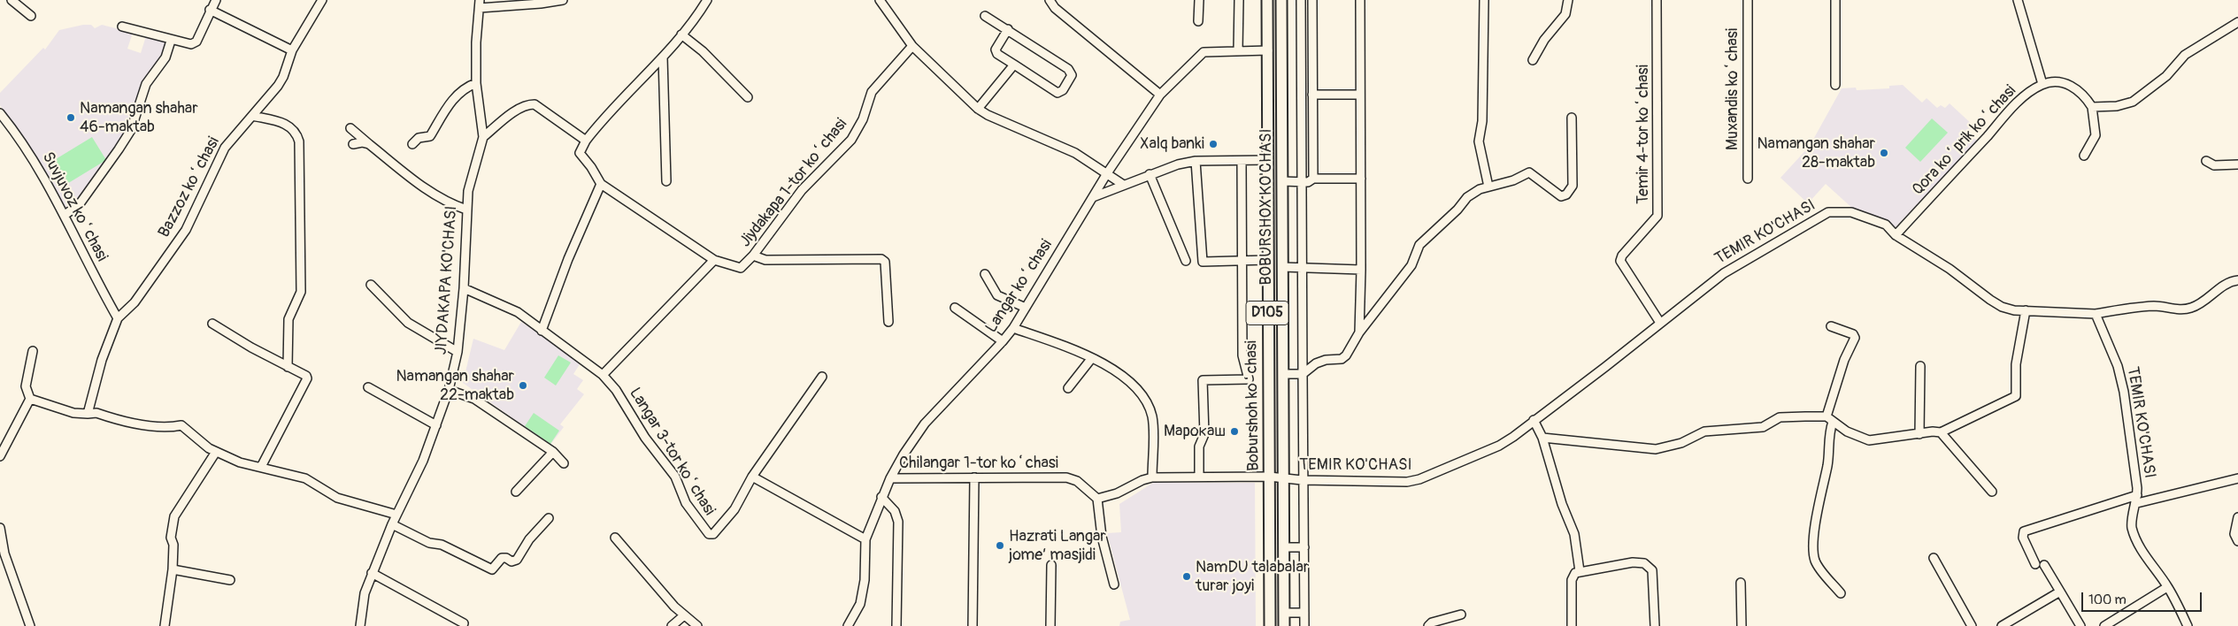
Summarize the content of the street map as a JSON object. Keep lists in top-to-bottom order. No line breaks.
{"streets":{"main road":["BOBURSHOX KO'CHASI","D105","Boburshoh koʻchasi"],"street":["Muxandis koʻchasi","Temir 4-tor koʻchasi","Qora koʻprik koʻchasi","Jiydakapa 1-tor koʻchasi","Bazzoz koʻchasi","Suvjuvoz koʻchasi","TEMIR KO'CHASI","JIYDAKAPA KO'CHASI","Langar koʻchasi","Langar 3-tor koʻchasi","Chilangar 1-tor koʻchasi"]},"crossings":[["Temir 4-tor koʻchasi","TEMIR KO'CHASI"],["Qora koʻprik koʻchasi","TEMIR KO'CHASI"],["Bazzoz koʻchasi","Suvjuvoz koʻchasi"],["BOBURSHOX KO'CHASI","TEMIR KO'CHASI"],["TEMIR KO'CHASI","Boburshoh koʻchasi"],["JIYDAKAPA KO'CHASI","Langar 3-tor koʻchasi"],["Langar koʻchasi","Boburshoh koʻchasi"],["Langar koʻchasi","Chilangar 1-tor koʻchasi"]],"places":["Namangan shahar 46-maktab","Xalq banki","Namangan shahar 28-maktab","Namangan shahar 22-maktab","Марокаш","Hazrati Langar jome’ masjidi","NamDU talabalar turar joyi"],"scale_bar":"100 m"}
